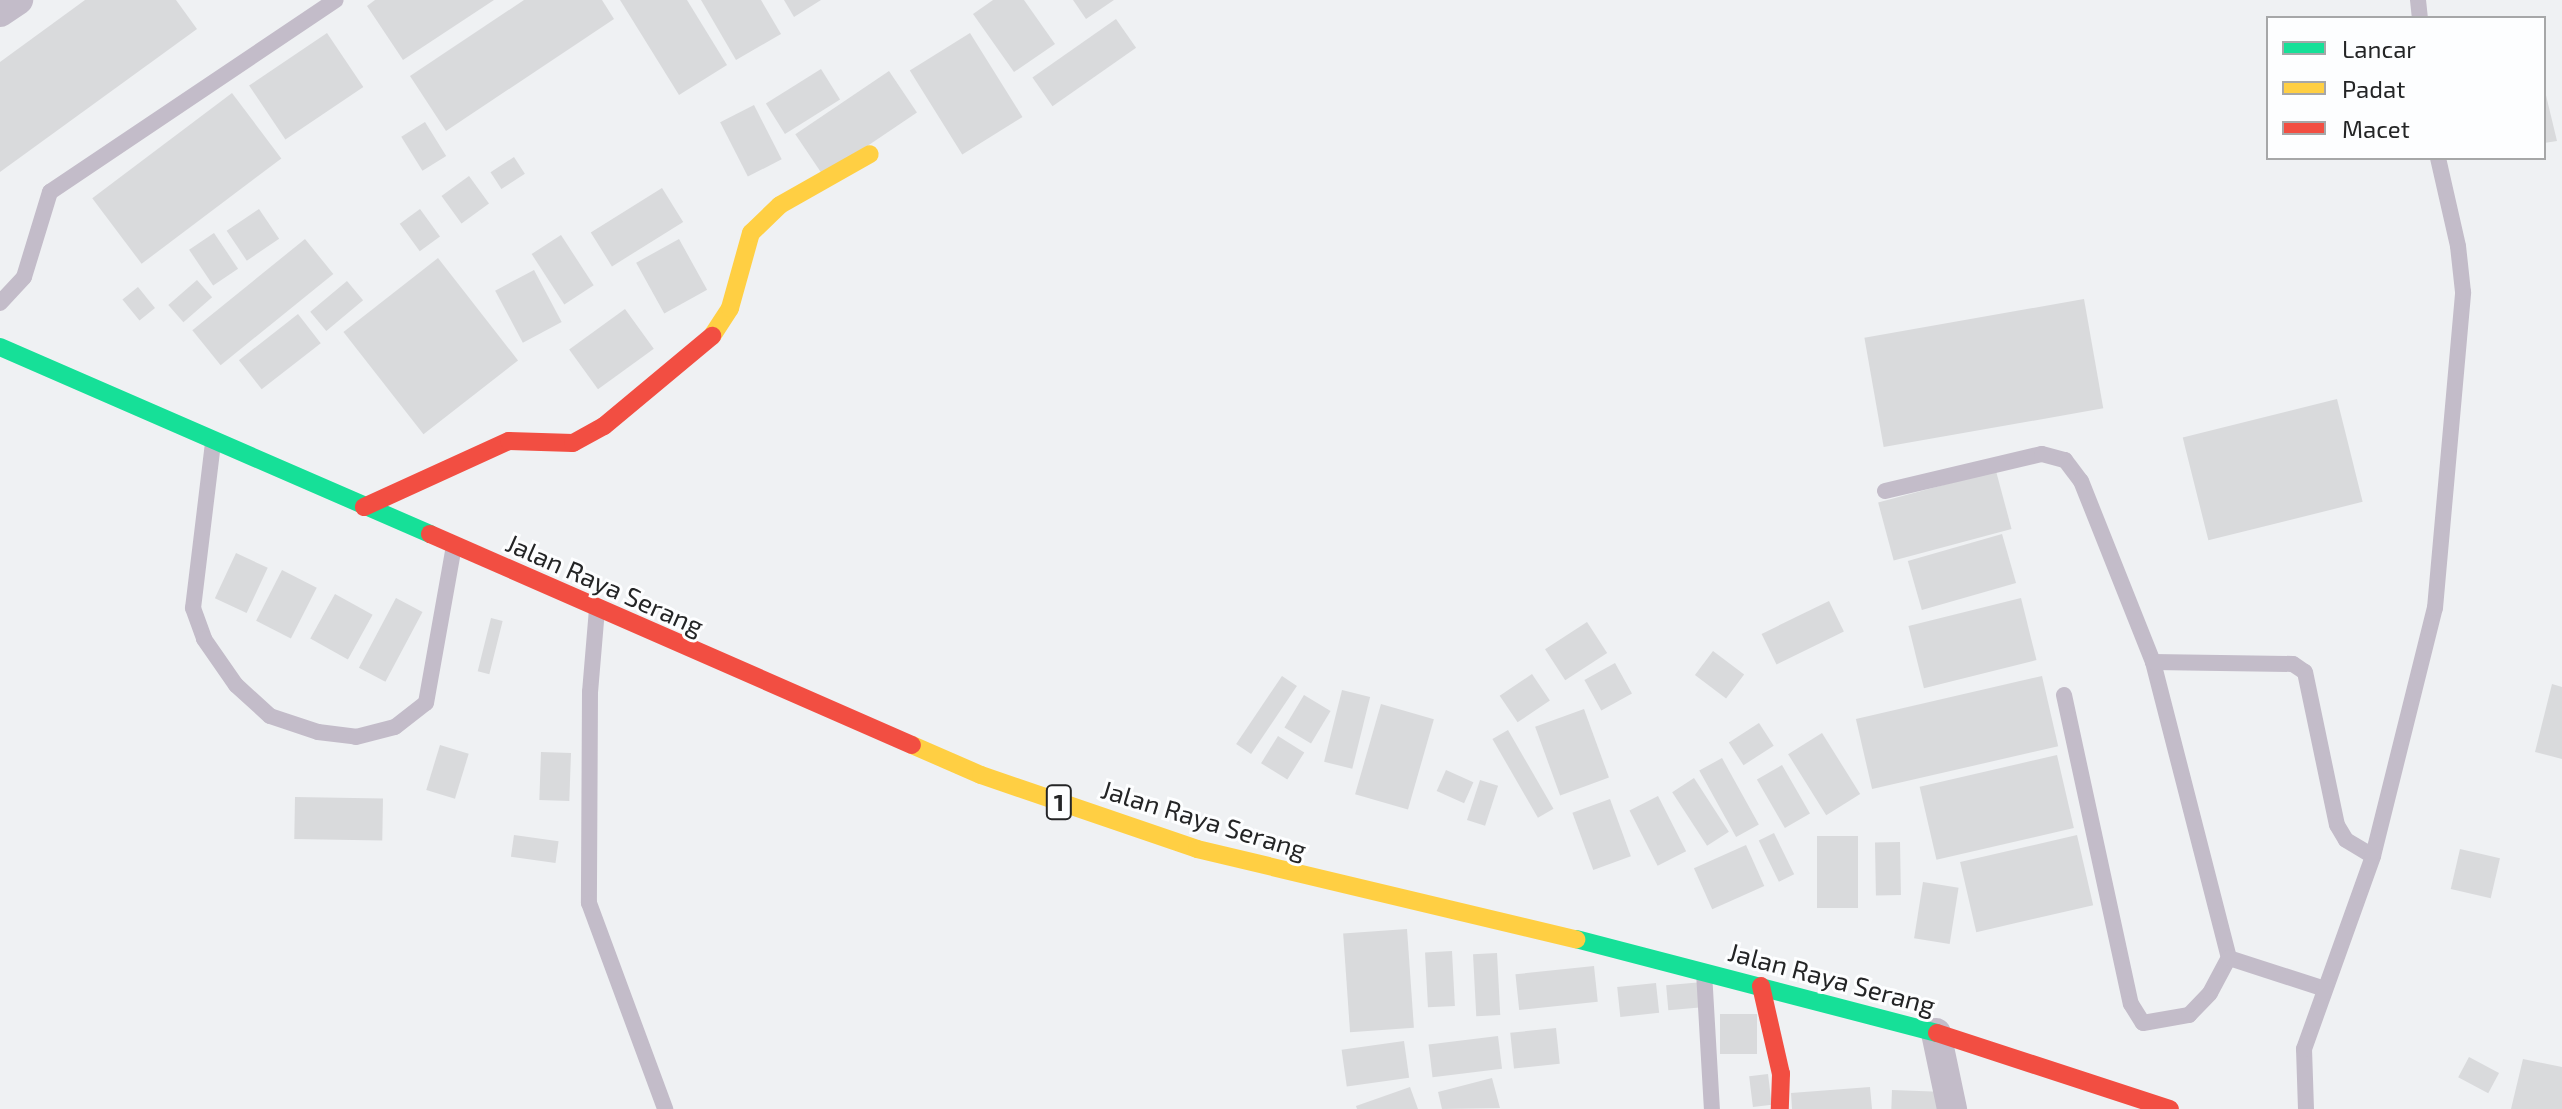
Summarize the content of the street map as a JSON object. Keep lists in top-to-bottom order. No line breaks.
{"streets":{"main road":["Jalan Raya Serang","1"]},"legend":["Lancar","Padat","Macet"]}
